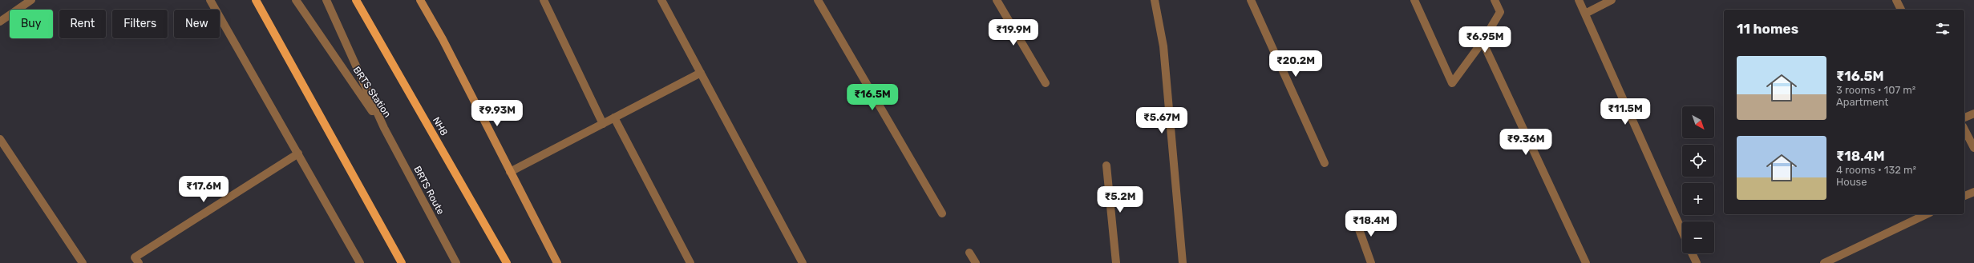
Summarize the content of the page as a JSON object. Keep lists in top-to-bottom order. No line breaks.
{"streets":{"main road":["NH8"],"street":["BRTS Station","BRTS Route"]},"crossings":[["BRTS Station","BRTS Route"]],"north":"bottom right","page":{"chip":["Buy","Rent","Filters","New"],"heading":"11 homes","price":["₹19.9M","₹6.95M","₹20.2M","₹16.5M","₹11.5M","₹9.93M","₹5.67M","₹9.36M","₹17.6M","₹5.2M","₹18.4M"],"list":[{"name":"₹16.5M","note":"3 rooms · 107 m² · Apartment"},{"name":"₹18.4M","note":"4 rooms · 132 m² · House"}],"map_buttons":["+","−"]}}
